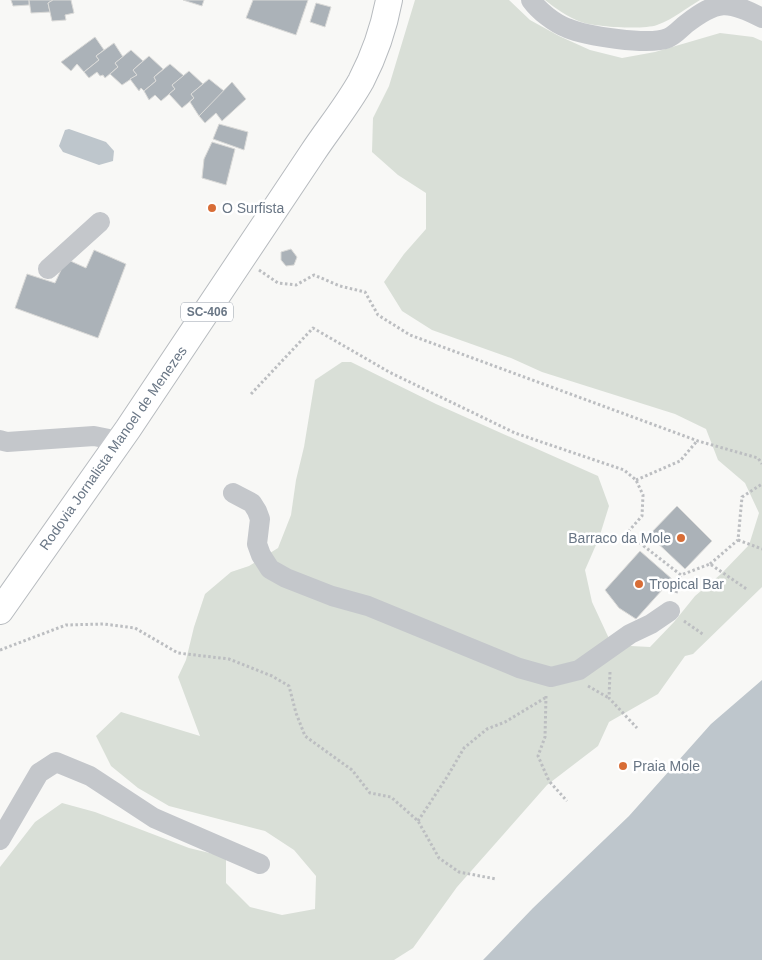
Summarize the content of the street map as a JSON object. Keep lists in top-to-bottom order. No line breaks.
{"streets":{"main road":["SC-406","Rodovia Jornalista Manoel de Menezes"]},"places":["O Surfista","Barraco da Mole","Tropical Bar","Praia Mole"]}
